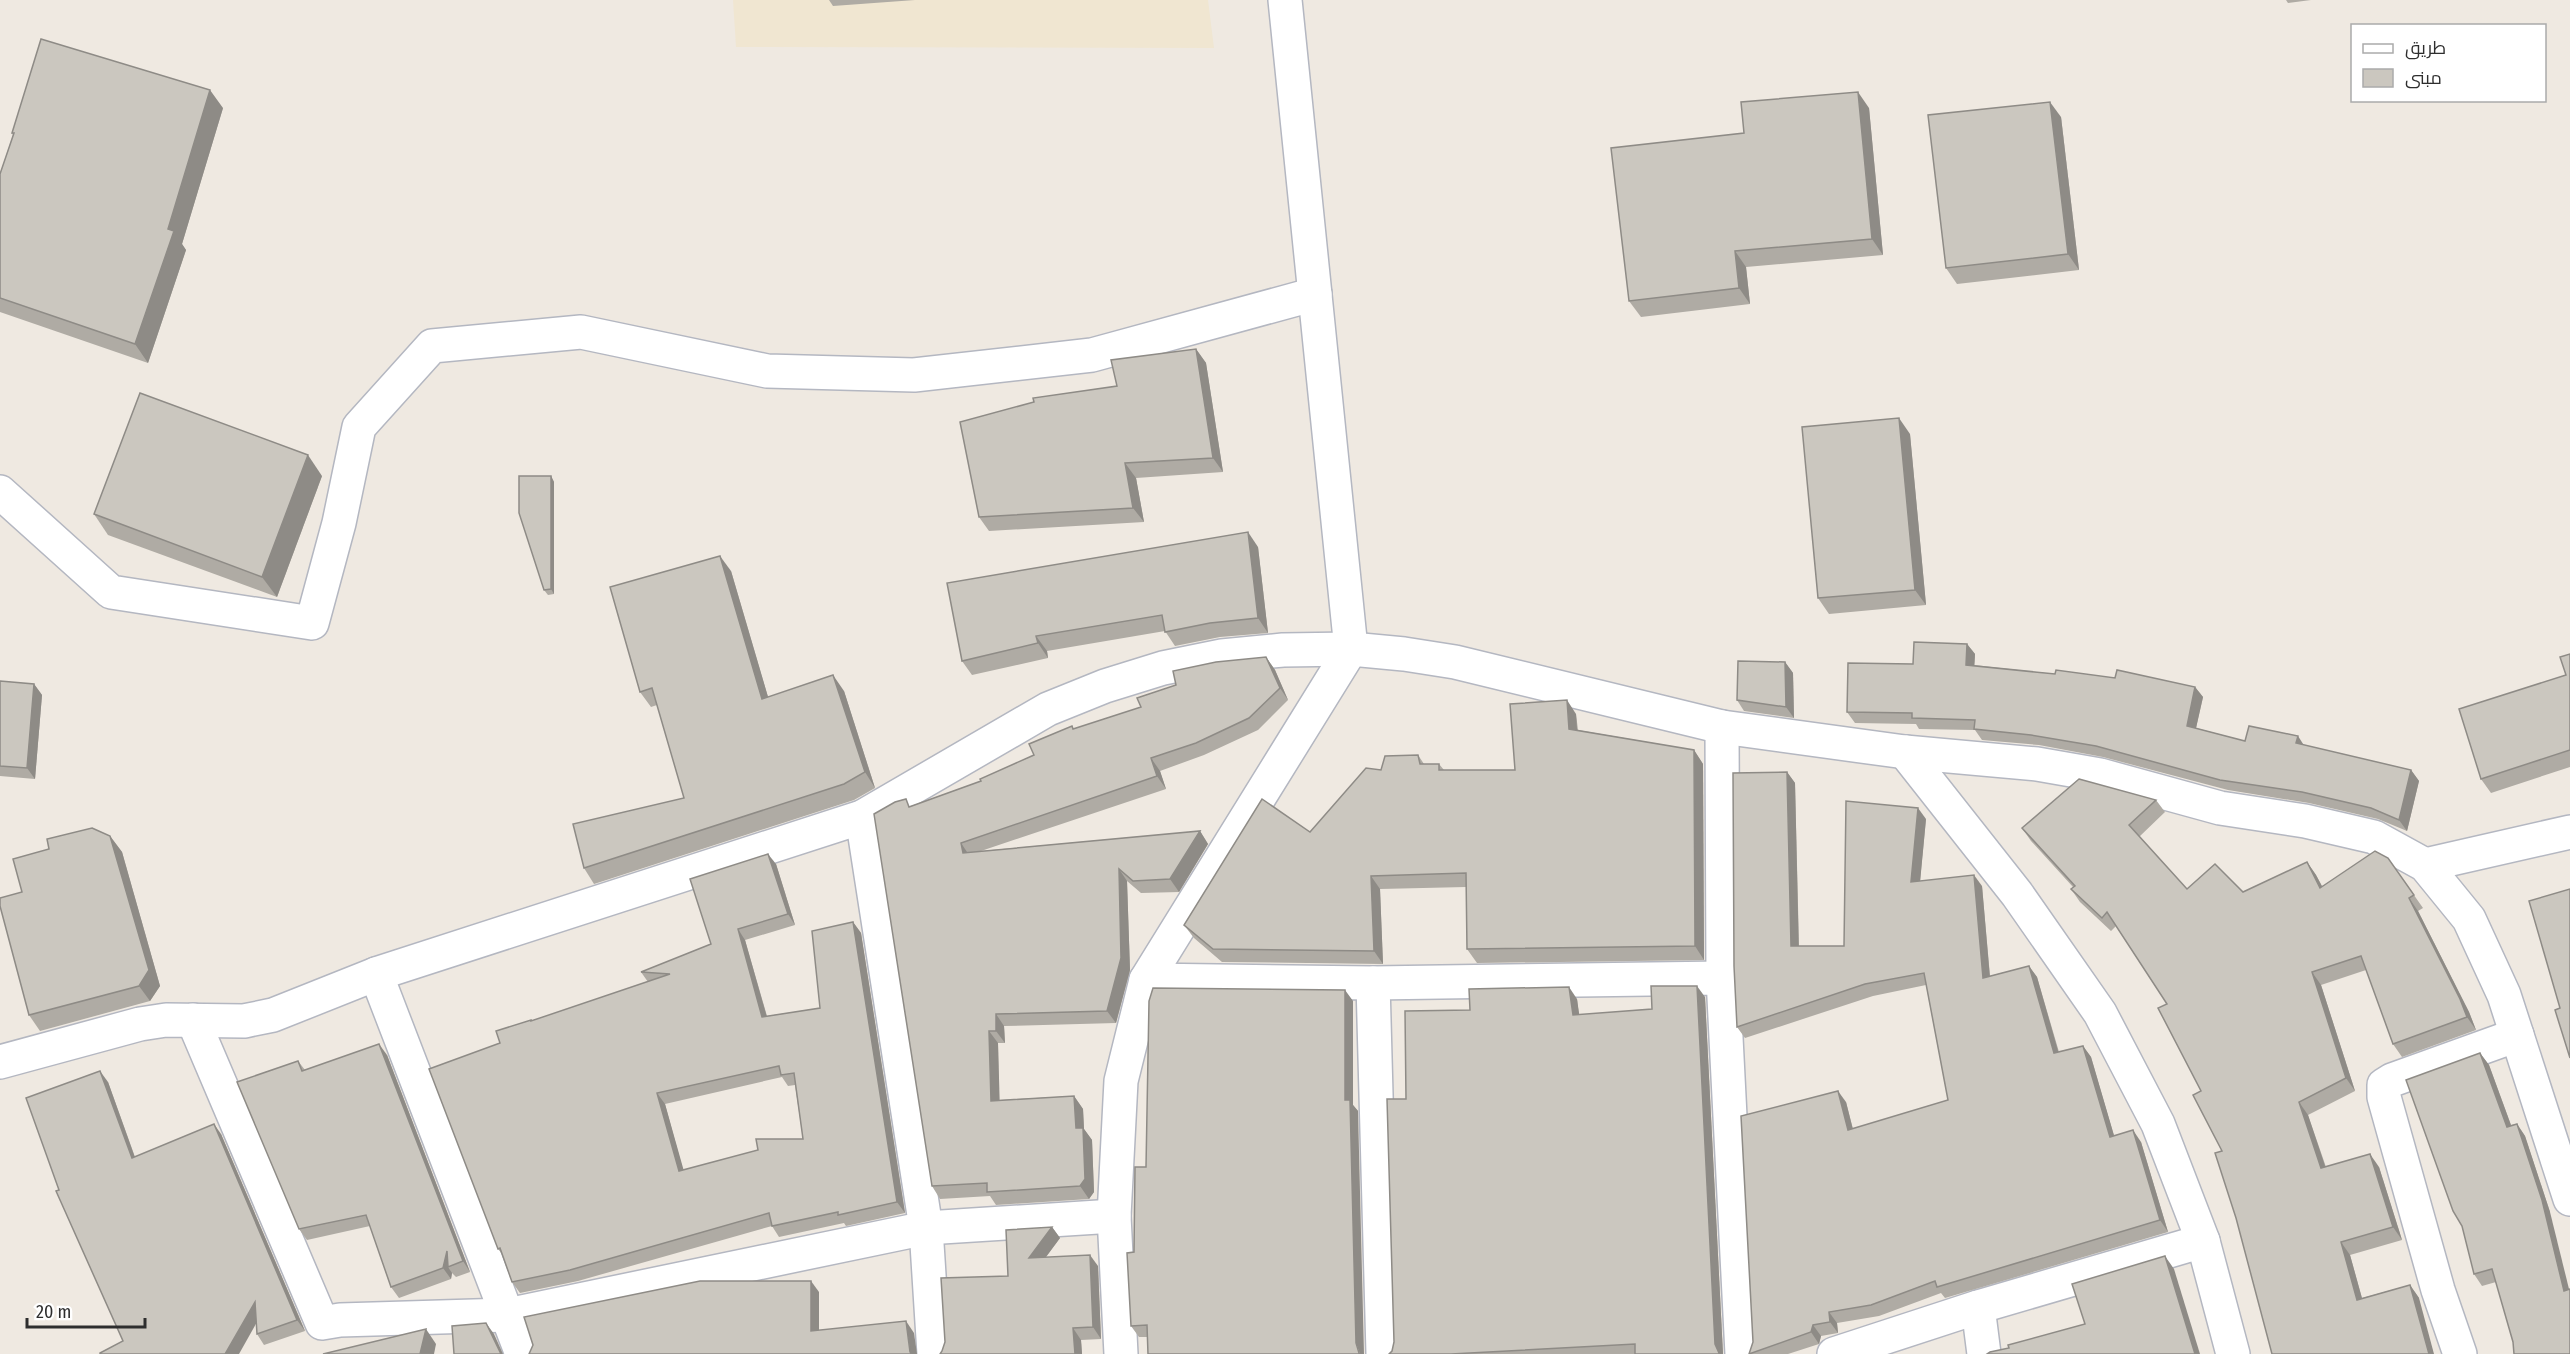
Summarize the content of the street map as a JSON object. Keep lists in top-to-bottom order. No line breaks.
{"legend":["طريق","مبنى"],"scale_bar":"20 m"}
